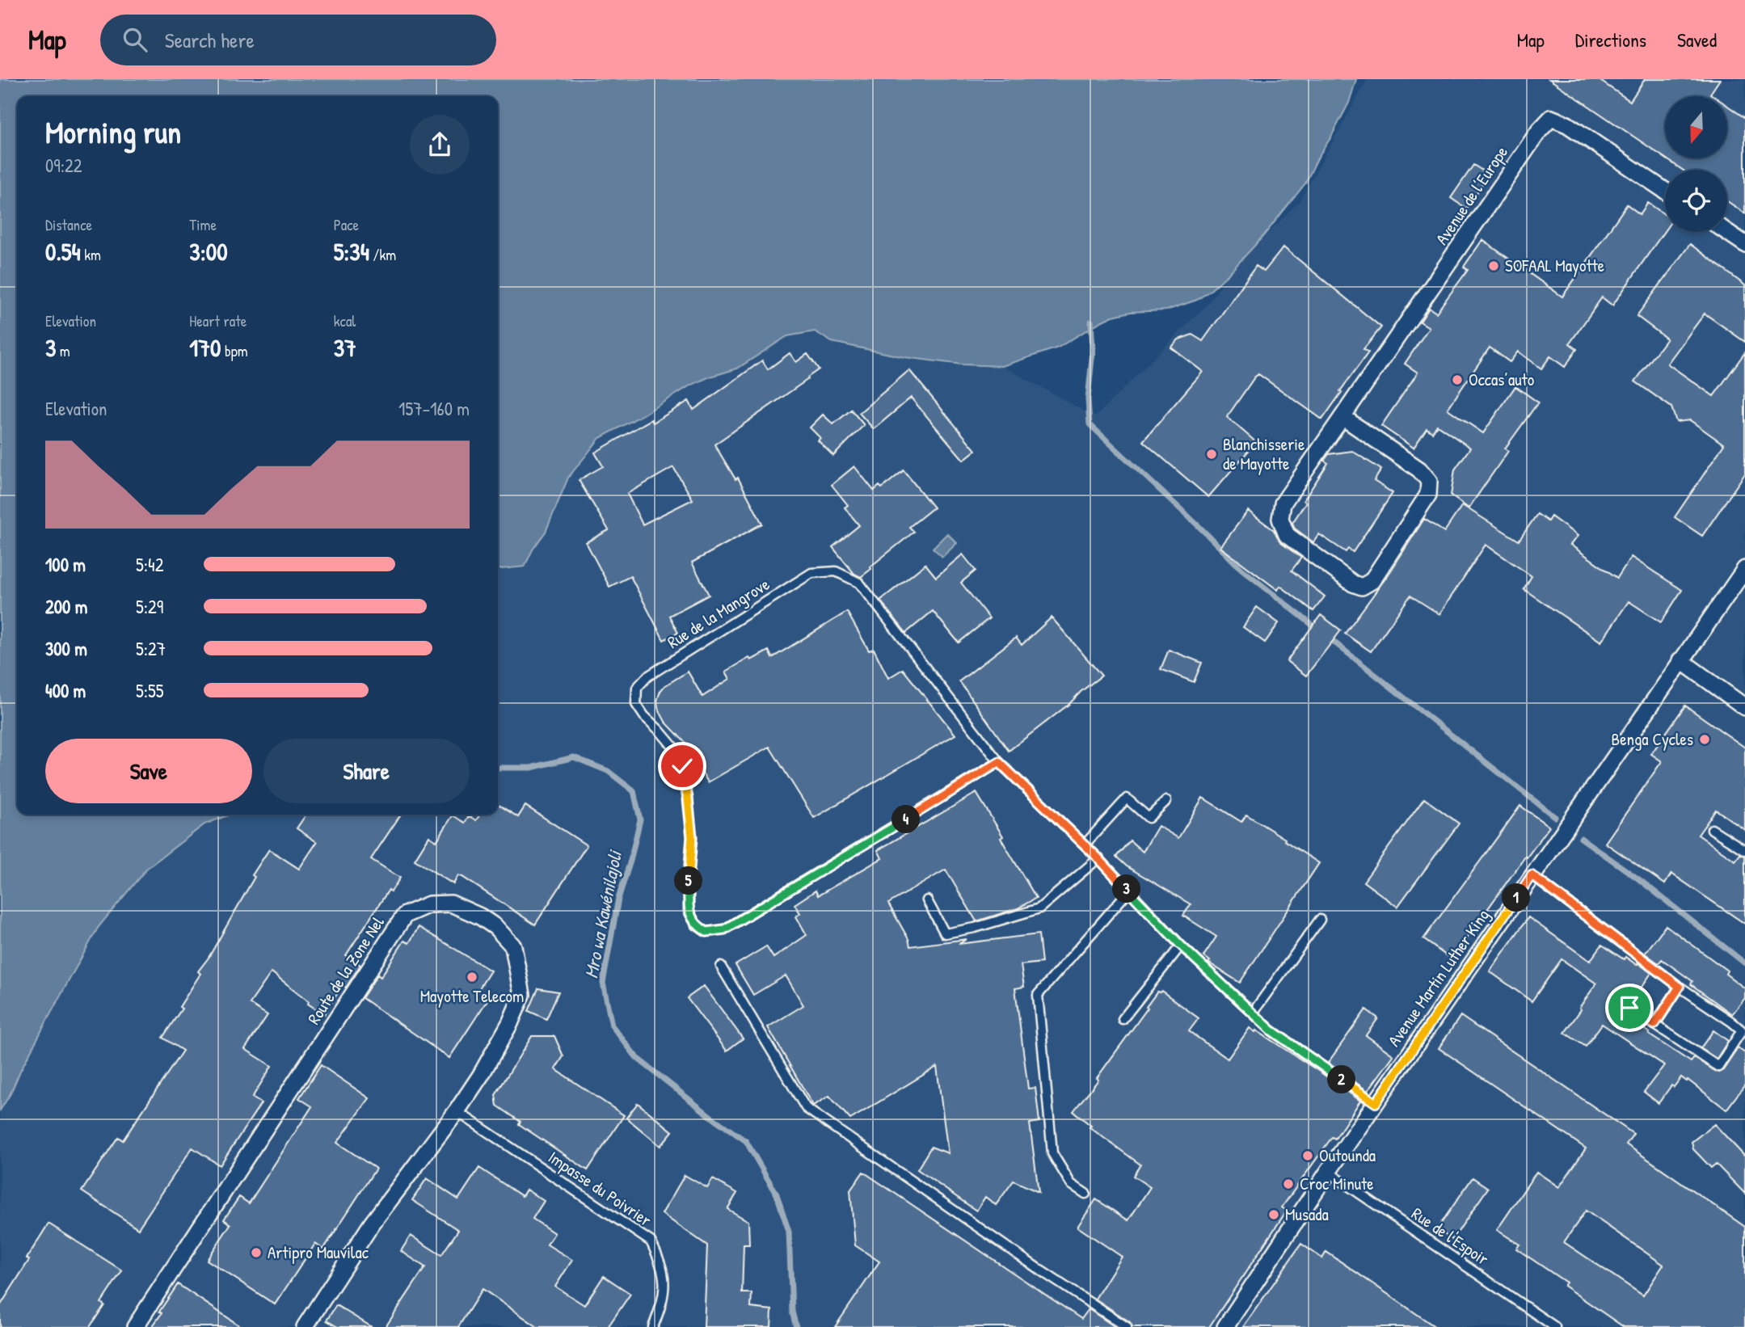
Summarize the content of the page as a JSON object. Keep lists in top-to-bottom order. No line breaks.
{"streets":{"street":["Avenue de l’Europe","Route de la Zone Nel","Avenue Martin Luther King"],"lane":["Rue de la Mangrove","Impasse du Poivrier","Rue de l'Espoir"]},"crossings":[["Route de la Zone Nel","Impasse du Poivrier"],["Avenue Martin Luther King","Rue de l'Espoir"]],"water":["Mro wa Kawénilajoli"],"places":["SOFAAL Mayotte","Occas’auto","Blanchisserie de Mayotte","Benga Cycles","Mayotte Telecom","Outounda","Croc Minute","Musada","Artipro Mauvilac"],"north":"bottom","page":{"header":"Map","search":"Search here","nav":["Map","Directions","Saved"],"heading":["Morning run","09:22"],"stats":[["Distance","0.54 km"],["Time","3:00"],["Pace","5:34 /km"],["Elevation","3 m"],["Heart rate","170 bpm"],["kcal","37"]],"chart":["Elevation","157–160 m"],"list":[{"name":"100 m","note":"5:42"},{"name":"200 m","note":"5:29"},{"name":"300 m","note":"5:27"},{"name":"400 m","note":"5:55"}],"buttons":["Save","Share"],"pins":["4","5","3","1","2"]}}
